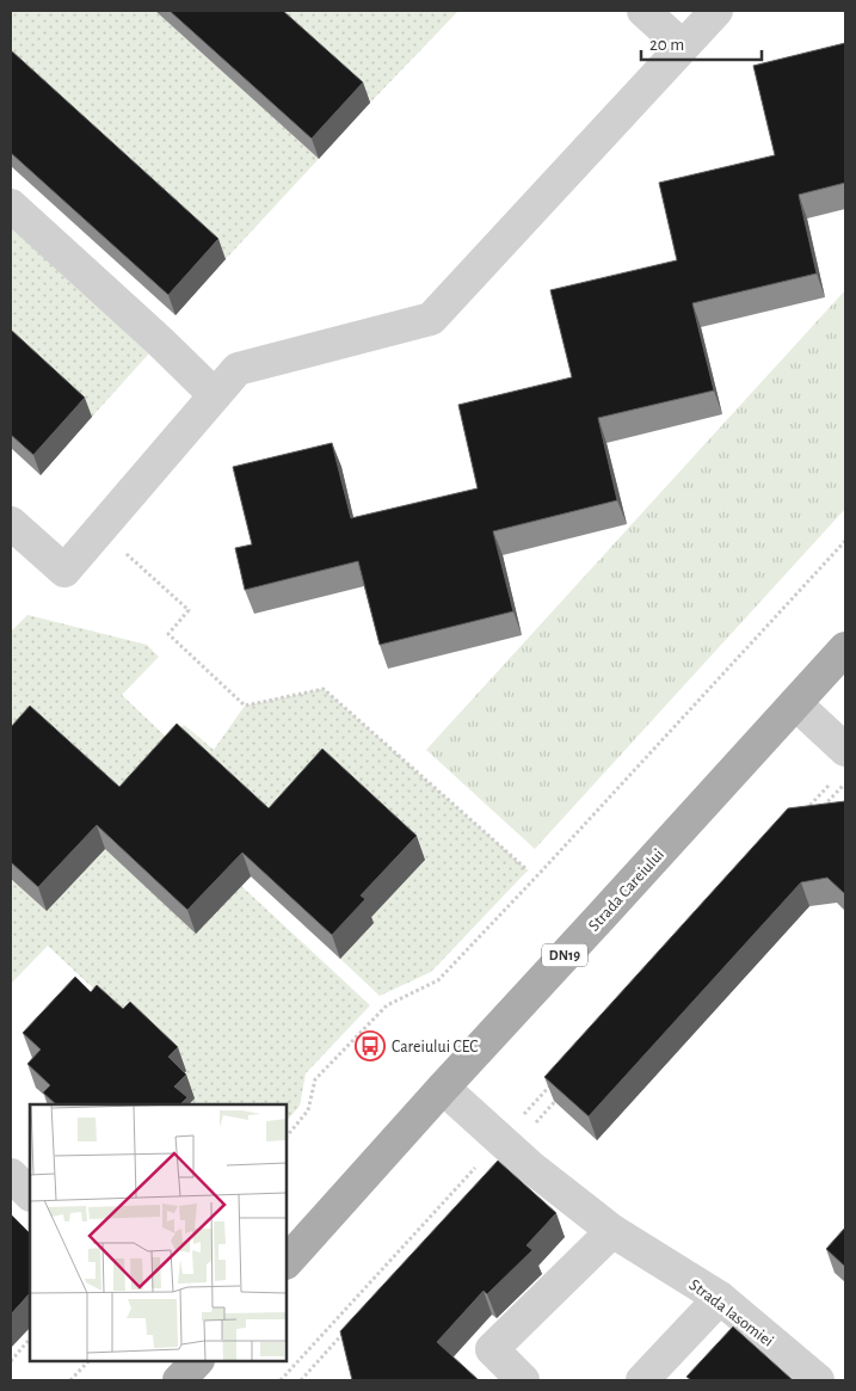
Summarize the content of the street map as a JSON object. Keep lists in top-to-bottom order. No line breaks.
{"streets":{"main road":["Strada Careiului","DN19"],"street":["Strada Iasomiei"]},"crossings":[["Strada Careiului","Strada Iasomiei"]],"places":{"bus stop":["Careiului CEC"]},"scale_bar":"20 m"}
